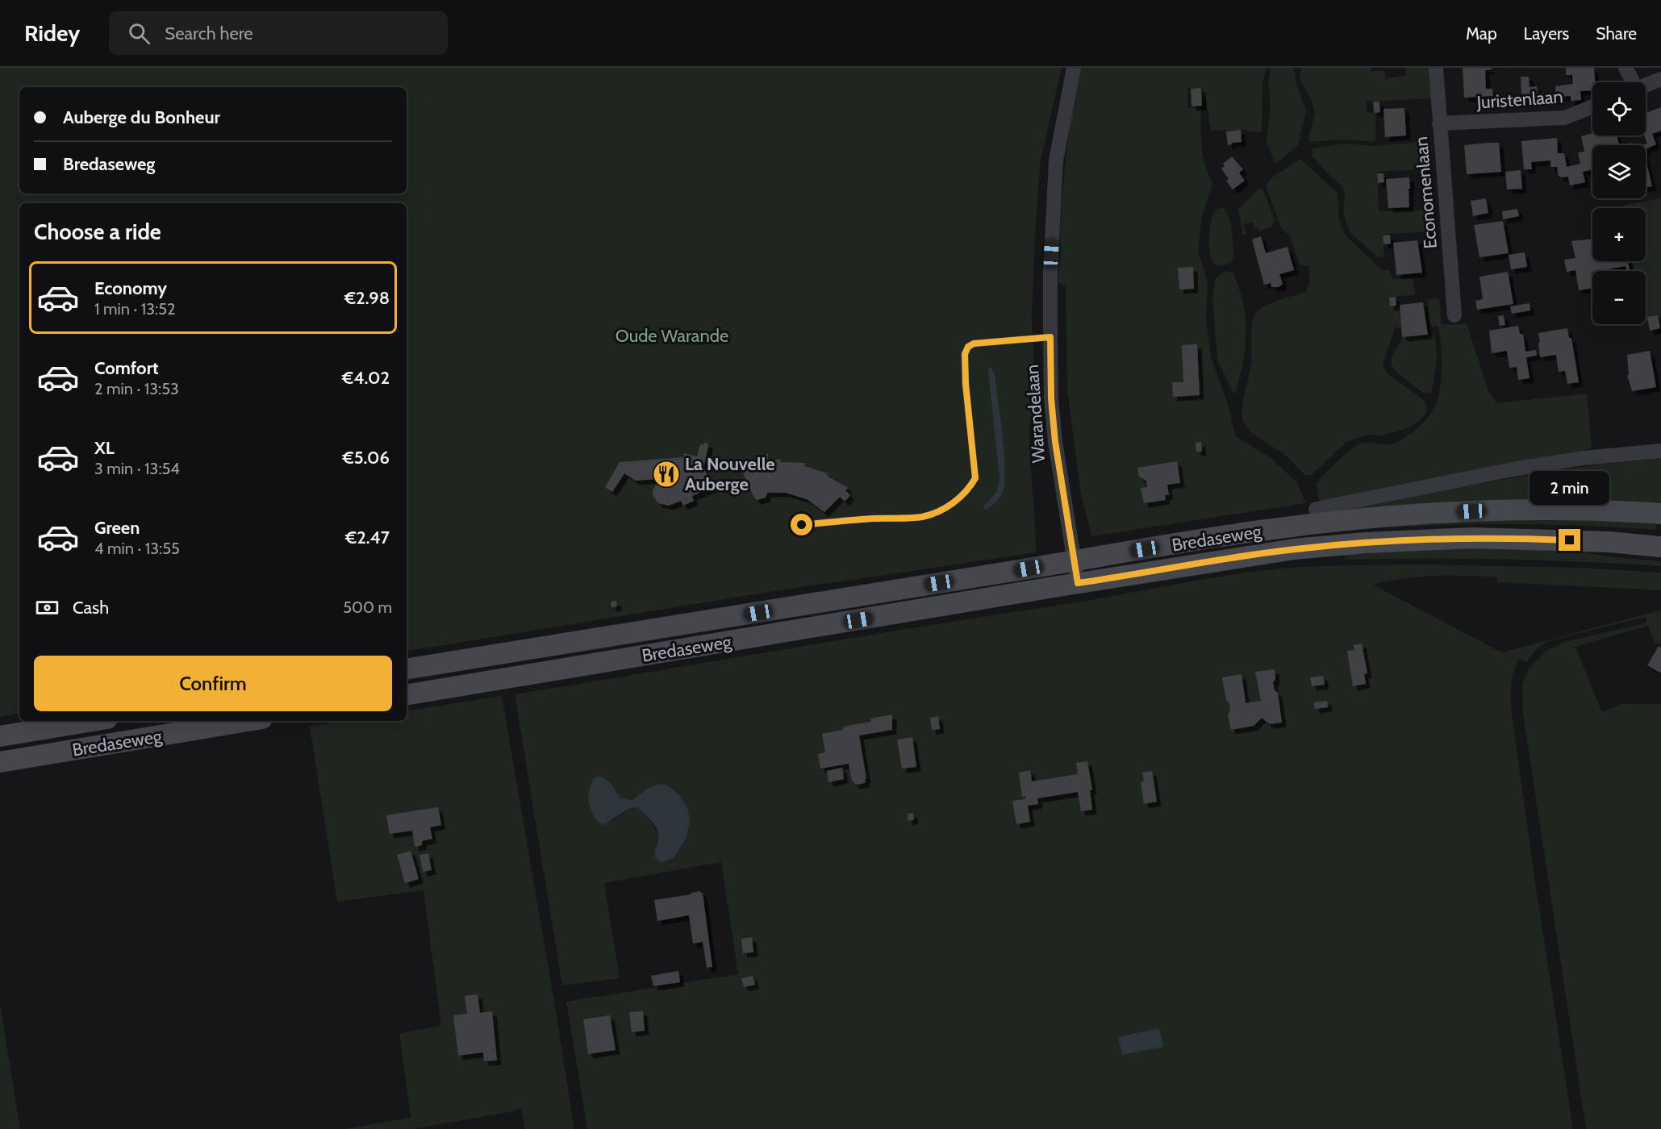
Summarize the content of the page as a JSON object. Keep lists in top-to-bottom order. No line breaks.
{"streets":{"main road":["Bredaseweg"],"street":["Juristenlaan","Economenlaan","Warandelaan"]},"crossings":[["Juristenlaan","Economenlaan"],["Warandelaan","Bredaseweg"]],"parks":["Oude Warande"],"places":{"restaurant":["La Nouvelle Auberge"]},"page":{"header":"Ridey","search":"Search here","nav":["Map","Layers","Share"],"map_buttons":["+","−"],"banner":["Auberge du Bonheur","Bredaseweg"],"heading":"Choose a ride","list":[{"name":"Economy","note":"1 min · 13:52","value":"€2.98"},{"name":"Comfort","note":"2 min · 13:53","value":"€4.02"},{"name":"XL","note":"3 min · 13:54","value":"€5.06"},{"name":"Green","note":"4 min · 13:55","value":"€2.47"}],"bubble":"2 min","pay":["Cash","500 m"],"buttons":"Confirm"}}
